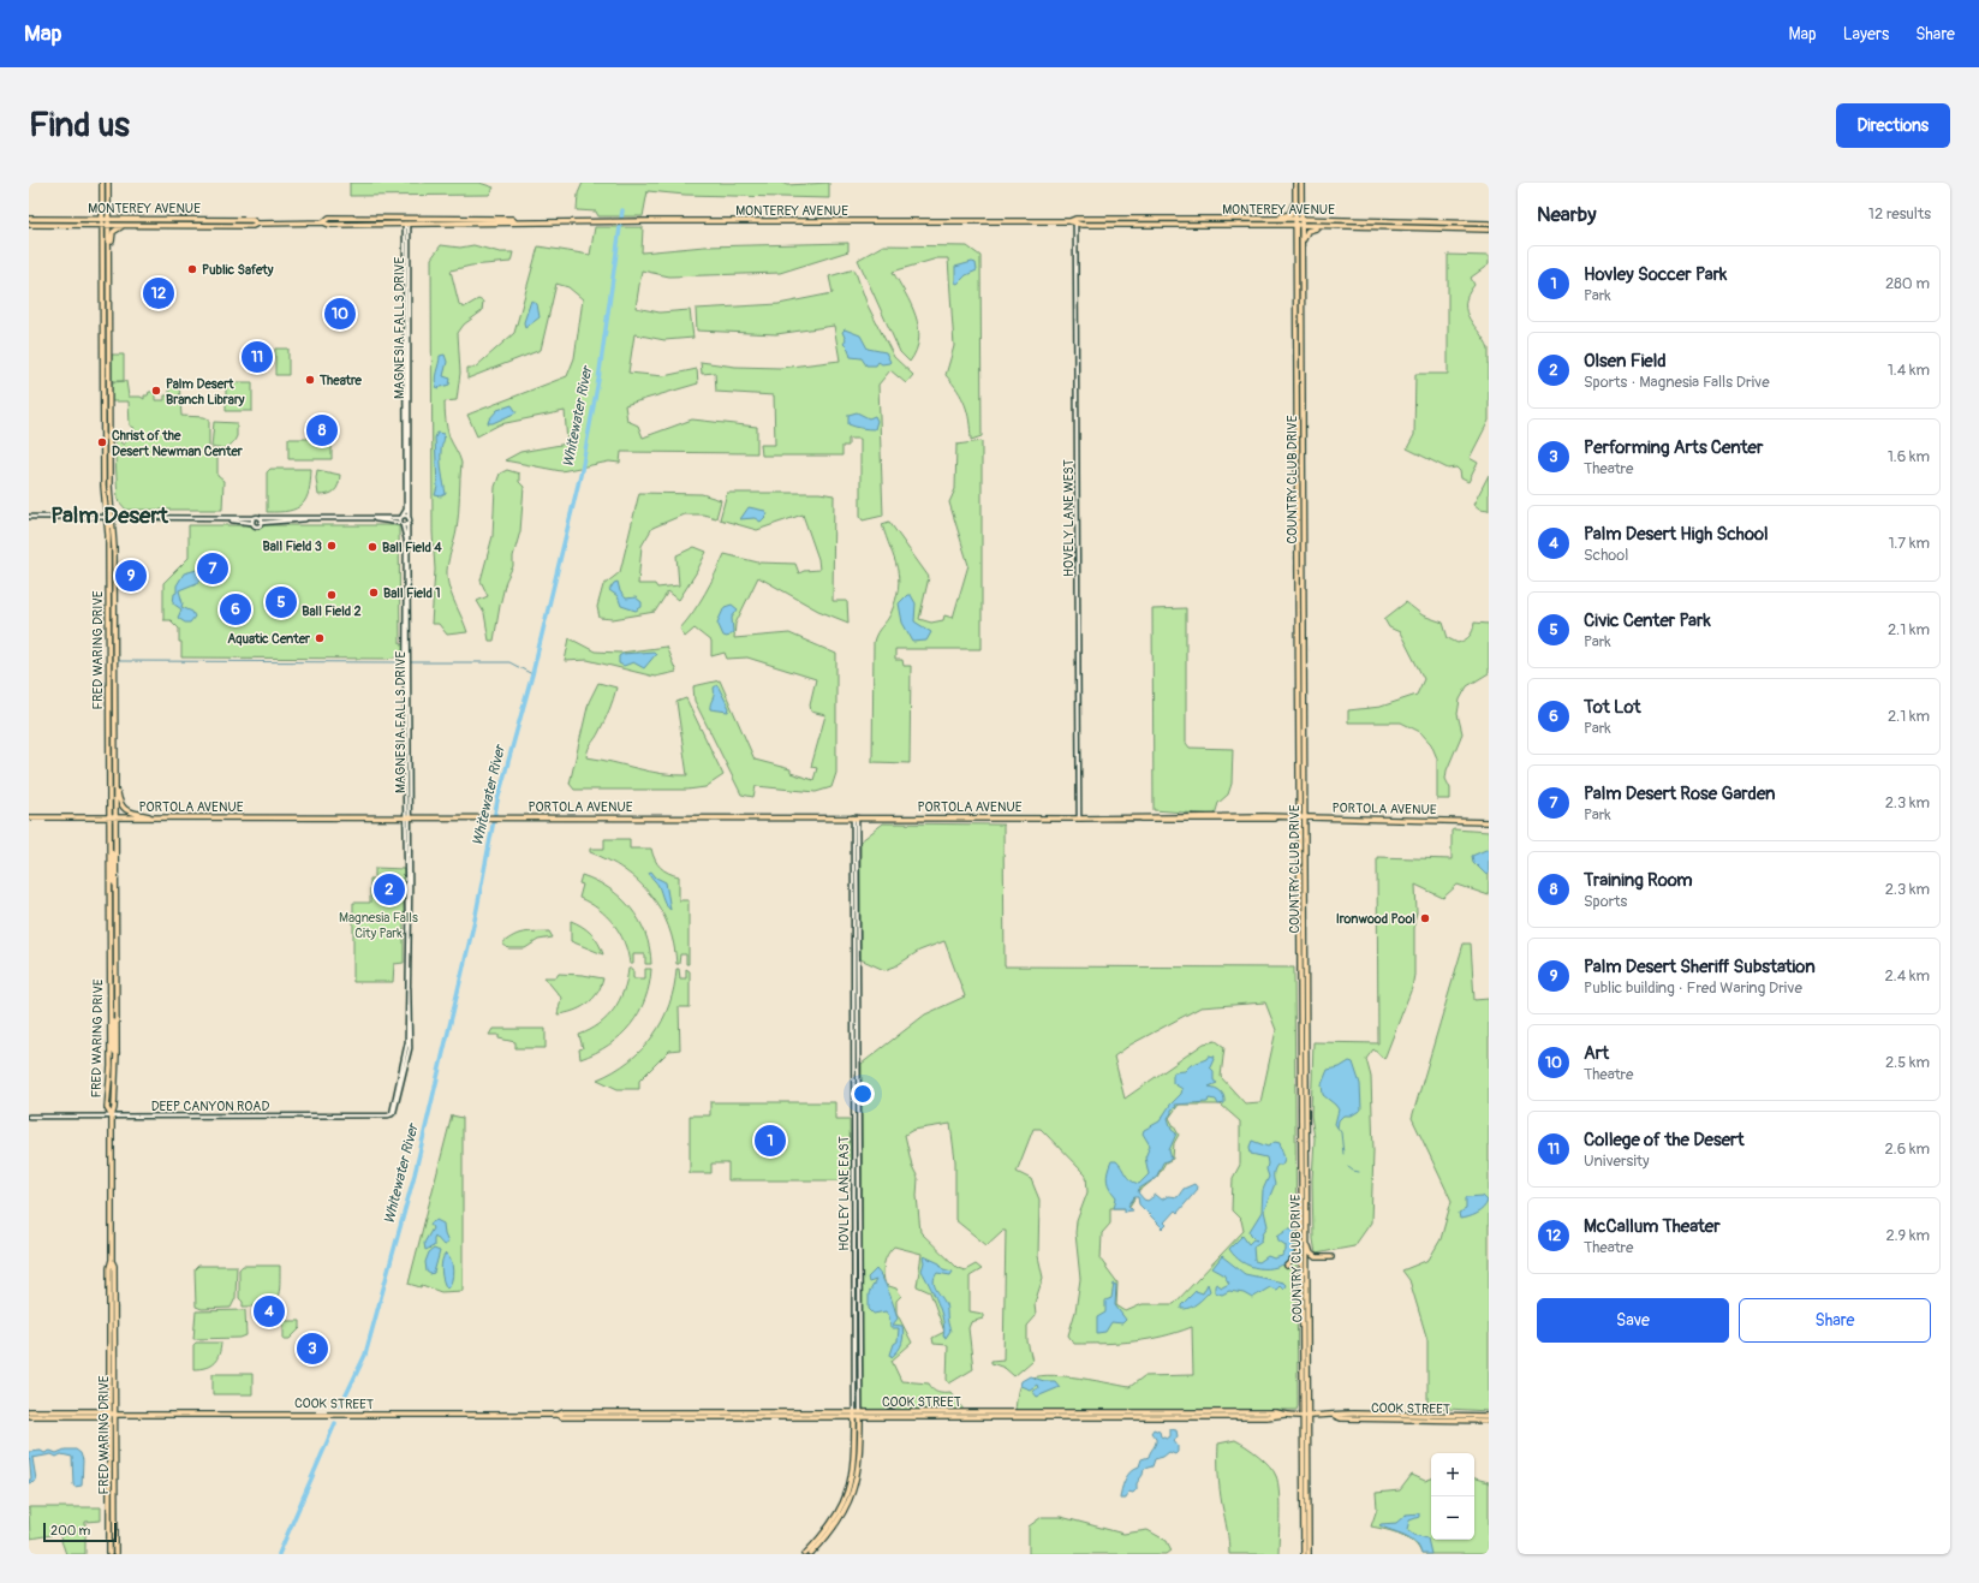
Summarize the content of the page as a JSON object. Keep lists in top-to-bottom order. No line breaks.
{"streets":{"main road":["MONTEREY AVENUE","COUNTRY CLUB DRIVE","FRED WARING DRIVE","PORTOLA AVENUE","HOVLEY LANE EAST","COOK STREET"],"street":["MAGNESIA FALLS DRIVE","HOVELY LANE WEST","DEEP CANYON ROAD"]},"crossings":[["MONTEREY AVENUE","MAGNESIA FALLS DRIVE"],["MONTEREY AVENUE","COUNTRY CLUB DRIVE"],["MONTEREY AVENUE","HOVELY LANE WEST"],["MONTEREY AVENUE","FRED WARING DRIVE"],["MAGNESIA FALLS DRIVE","PORTOLA AVENUE"],["MAGNESIA FALLS DRIVE","DEEP CANYON ROAD"],["COUNTRY CLUB DRIVE","PORTOLA AVENUE"],["COUNTRY CLUB DRIVE","COOK STREET"],["HOVELY LANE WEST","PORTOLA AVENUE"],["FRED WARING DRIVE","PORTOLA AVENUE"],["FRED WARING DRIVE","DEEP CANYON ROAD"],["FRED WARING DRIVE","COOK STREET"],["PORTOLA AVENUE","HOVLEY LANE EAST"],["HOVLEY LANE EAST","COOK STREET"]],"districts":["Palm Desert"],"water":["Whitewater River"],"parks":["Magnesia Falls City Park"],"places":["Public Safety","Theatre","Palm Desert Branch Library","Christ of the Desert Newman Center","Ball Field 3","Ball Field 4","Ball Field 1","Ball Field 2","Aquatic Center","Ironwood Pool"],"scale_bar":"200 m","page":{"header":"Map","nav":["Map","Layers","Share"],"buttons":["Directions",["Save","Share"]],"title":"Find us","heading":["Nearby","12 results"],"list":[{"mark":"1","name":"Hovley Soccer Park","note":"Park","value":"280 m"},{"mark":"2","name":"Olsen Field","note":"Sports · Magnesia Falls Drive","value":"1.4 km"},{"mark":"3","name":"Performing Arts Center","note":"Theatre","value":"1.6 km"},{"mark":"4","name":"Palm Desert High School","note":"School","value":"1.7 km"},{"mark":"5","name":"Civic Center Park","note":"Park","value":"2.1 km"},{"mark":"6","name":"Tot Lot","note":"Park","value":"2.1 km"},{"mark":"7","name":"Palm Desert Rose Garden","note":"Park","value":"2.3 km"},{"mark":"8","name":"Training Room","note":"Sports","value":"2.3 km"},{"mark":"9","name":"Palm Desert Sheriff Substation","note":"Public building · Fred Waring Drive","value":"2.4 km"},{"mark":"10","name":"Art","note":"Theatre","value":"2.5 km"},{"mark":"11","name":"College of the Desert","note":"University","value":"2.6 km"},{"mark":"12","name":"McCallum Theater","note":"Theatre","value":"2.9 km"}],"pins":["12","10","11","8","7","9","5","6","2","1","4","3"],"map_buttons":["+","−"],"scale":"200 m"}}
